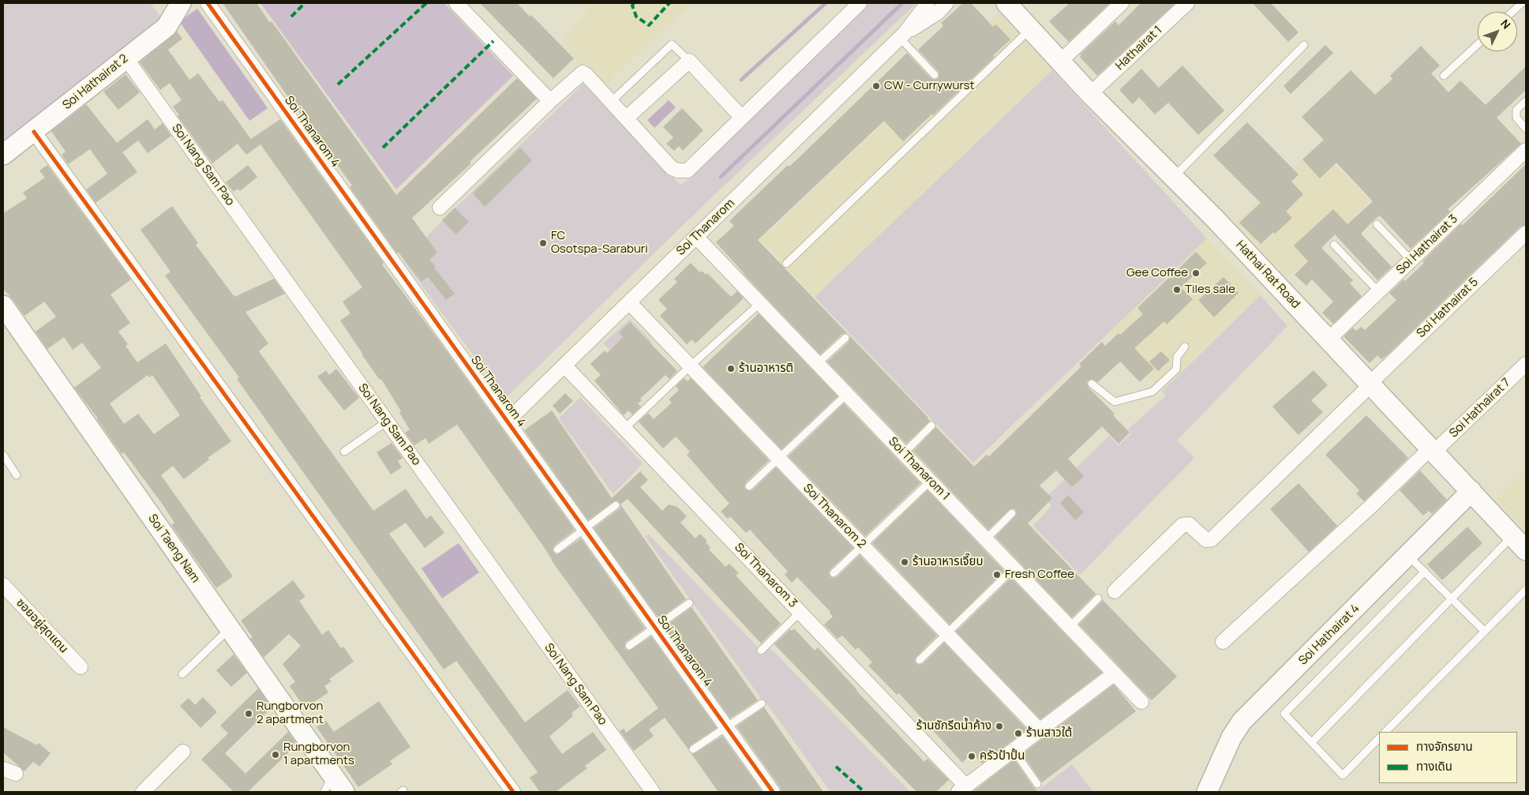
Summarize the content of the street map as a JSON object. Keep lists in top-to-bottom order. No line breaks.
{"streets":{"street":["Hathairat 1","Soi Hathairat 2","Soi Thanarom 4","Soi Nang Sam Pao","Soi Thanarom","Soi Hathairat 3","Hathai Rat Road","Soi Hathairat 5","Soi Hathairat 7","Soi Thanarom 1","Soi Thanarom 2","Soi Taeng Nam","Soi Thanarom 3","ซอยอยู่สุดแดน","Soi Hathairat 4"]},"crossings":[["Hathairat 1","Hathai Rat Road"],["Soi Hathairat 2","Soi Nang Sam Pao"],["Soi Thanarom 4","Soi Thanarom"],["Soi Thanarom","Soi Thanarom 1"],["Soi Thanarom","Soi Thanarom 2"],["Soi Thanarom","Soi Thanarom 3"],["Soi Hathairat 3","Hathai Rat Road"],["Hathai Rat Road","Soi Hathairat 5"],["Hathai Rat Road","Soi Hathairat 7"],["Hathai Rat Road","Soi Hathairat 4"]],"places":["CW - Currywurst","FC Osotspa-Saraburi","Gee Coffee","Tiles sale","ร้านอาหารติ","ร้านอาหารเจี๊ยบ","Fresh Coffee","Rungborvon 2 apartment","ร้านซักรีดน้ำค้าง","ร้านสาวใต้","Rungborvon 1 apartments","ครัวป้าปั้น"],"legend":["ทางจักรยาน","ทางเดิน"],"north":"top right"}
